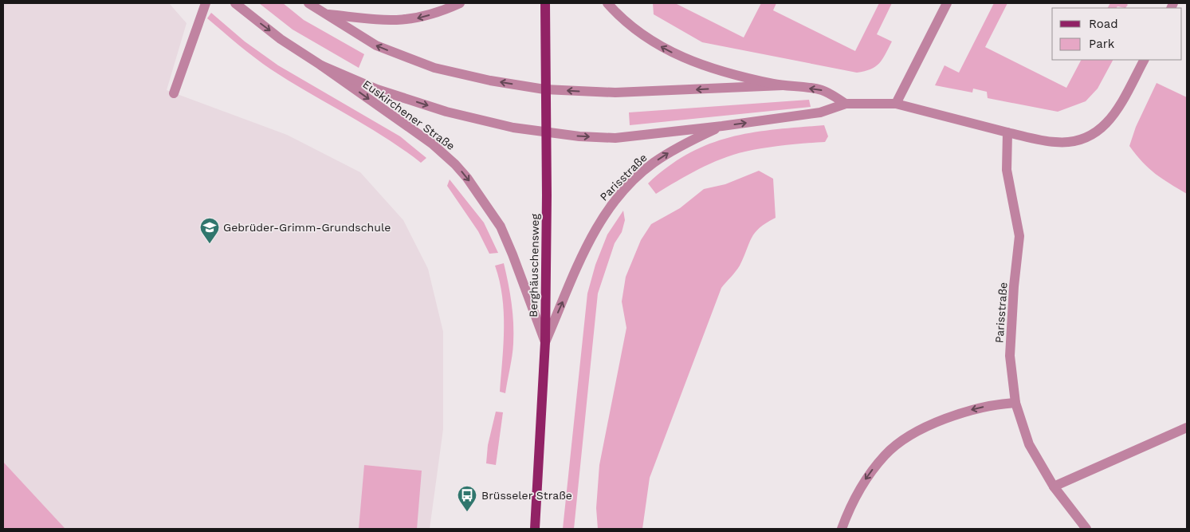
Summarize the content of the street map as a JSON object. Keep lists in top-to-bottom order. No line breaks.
{"streets":{"main road":["Berghäuschensweg"],"street":["Euskirchener Straße","Parisstraße"]},"crossings":[["Euskirchener Straße","Parisstraße"],["Euskirchener Straße","Berghäuschensweg"],["Parisstraße","Berghäuschensweg"]],"places":{"school or university":["Gebrüder-Grimm-Grundschule"],"bus stop":["Brüsseler Straße"]},"legend":["Road","Park"]}
